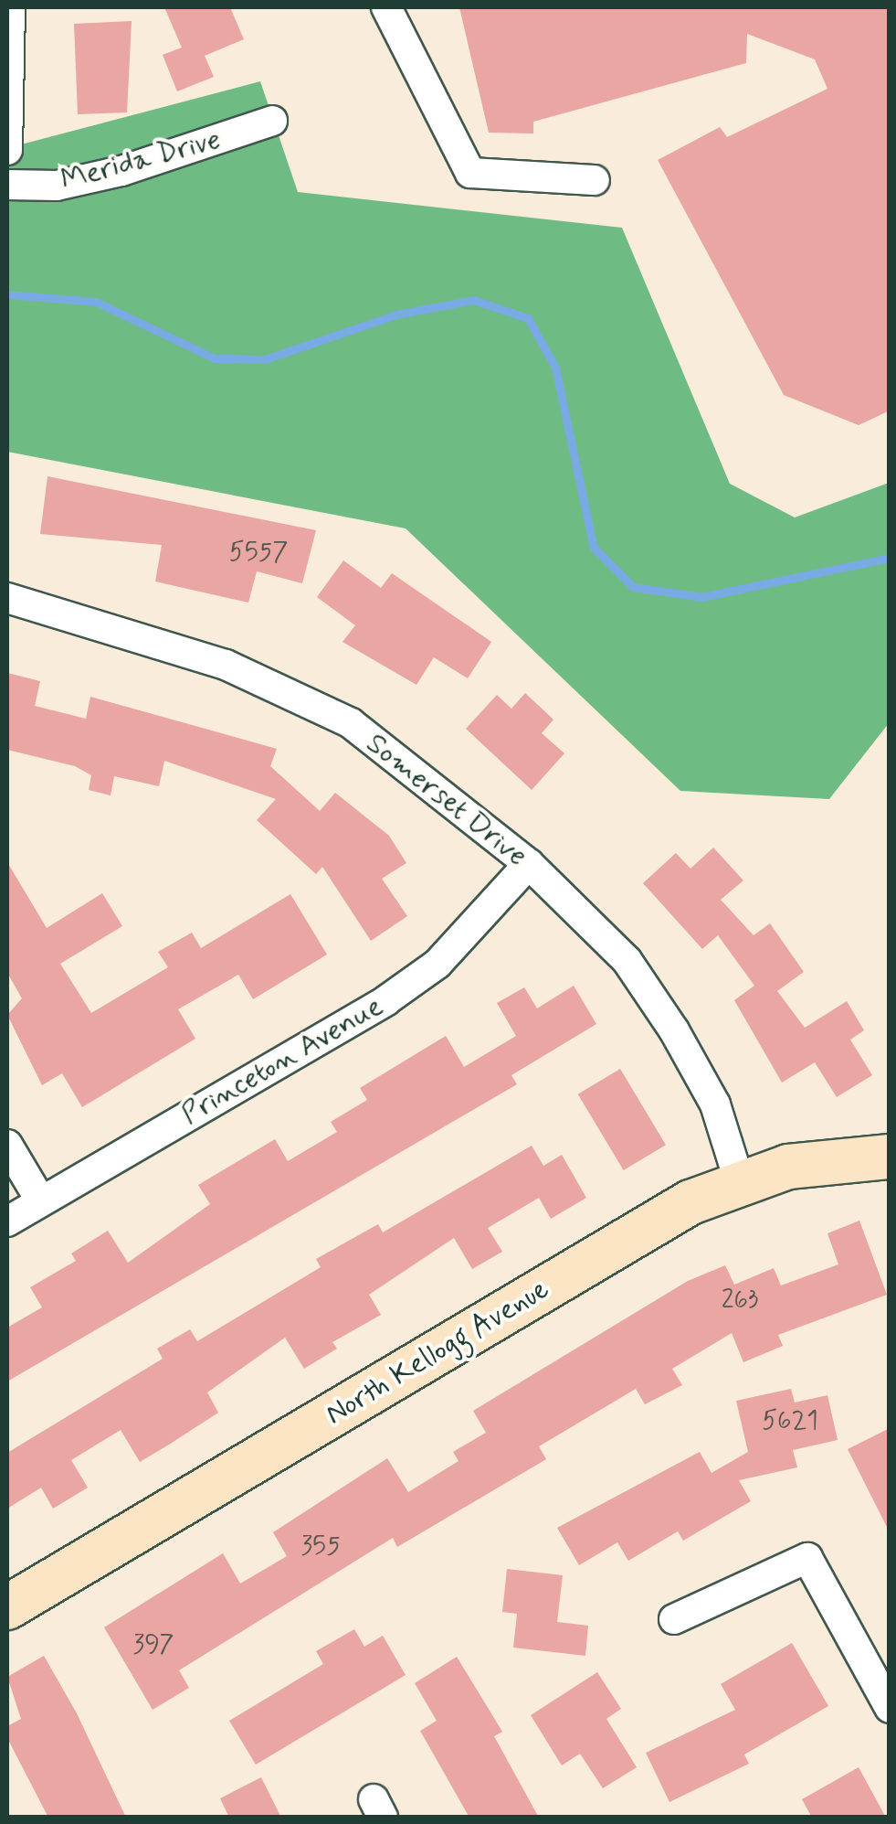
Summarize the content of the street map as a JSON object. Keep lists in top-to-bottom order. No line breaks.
{"streets":{"street":["Merida Drive","Somerset Drive","Princeton Avenue","North Kellogg Avenue"]},"crossings":[["Somerset Drive","Princeton Avenue"],["Somerset Drive","North Kellogg Avenue"]],"house_numbers":["5557","263","5621","355","397"]}
